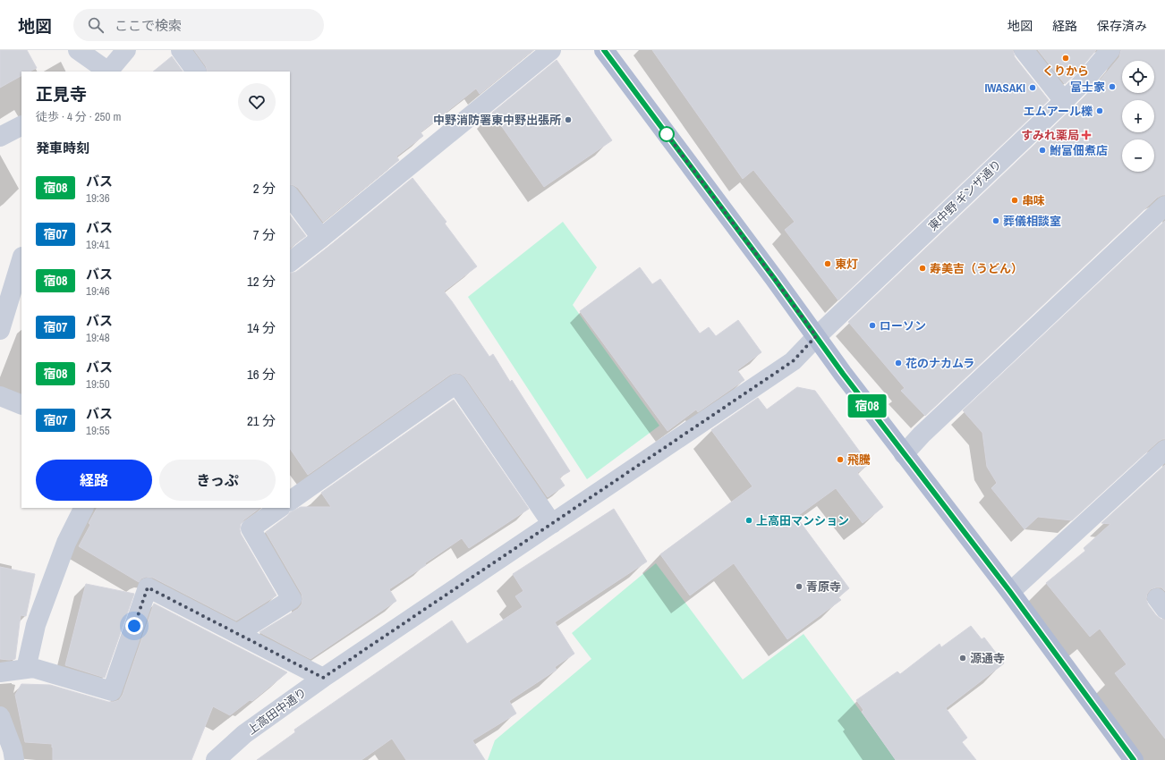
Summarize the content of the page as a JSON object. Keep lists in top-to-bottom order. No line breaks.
{"streets":{"street":["東中野 ギンザ通り","上高田中通り"]},"crossings":[["東中野 ギンザ通り","上高田中通り"]],"places":{"other":["くりから","富士家","IWASAKI","エムアール櫟","中野消防署東中野出張所","鮒富佃煮店","串味","葬儀相談室","東灯","寿美吉（うどん）","ローソン","花のナカムラ","飛騰","上高田マンション","青原寺","源通寺"],"health":["すみれ薬局"]},"lines":["bus line 宿08"],"page":{"header":"地図","search":"ここで検索","nav":["地図","経路","保存済み"],"on_map":"宿08","map_buttons":["+","−"],"heading":[["正見寺","徒歩 · 4 分 · 250 m"],"発車時刻"],"list":[{"mark":"宿08","name":"バス","note":"19:36","value":"2 分"},{"mark":"宿07","name":"バス","note":"19:41","value":"7 分"},{"mark":"宿08","name":"バス","note":"19:46","value":"12 分"},{"mark":"宿07","name":"バス","note":"19:48","value":"14 分"},{"mark":"宿08","name":"バス","note":"19:50","value":"16 分"},{"mark":"宿07","name":"バス","note":"19:55","value":"21 分"}],"buttons":["経路","きっぷ"]}}
